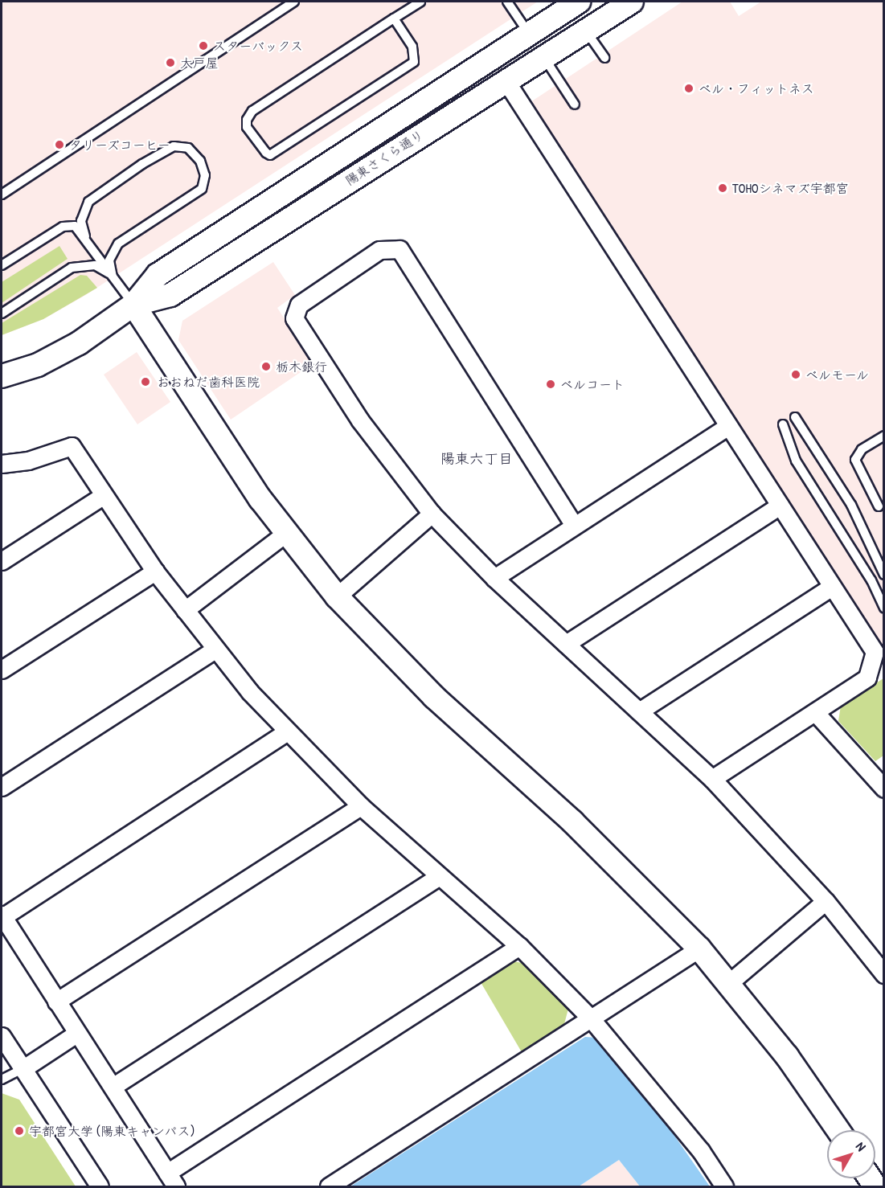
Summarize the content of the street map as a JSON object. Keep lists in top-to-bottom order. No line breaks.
{"streets":{"street":["陽東さくら通り"]},"districts":["陽東六丁目"],"places":["スターバックス","大戸屋","ベル・フィットネス","タリーズコーヒー","TOHOシネマズ宇都宮","栃木銀行","ベルモール","おおねだ歯科医院","ベルコート","宇都宮大学 (陽東キャンパス)"],"north":"top right"}
